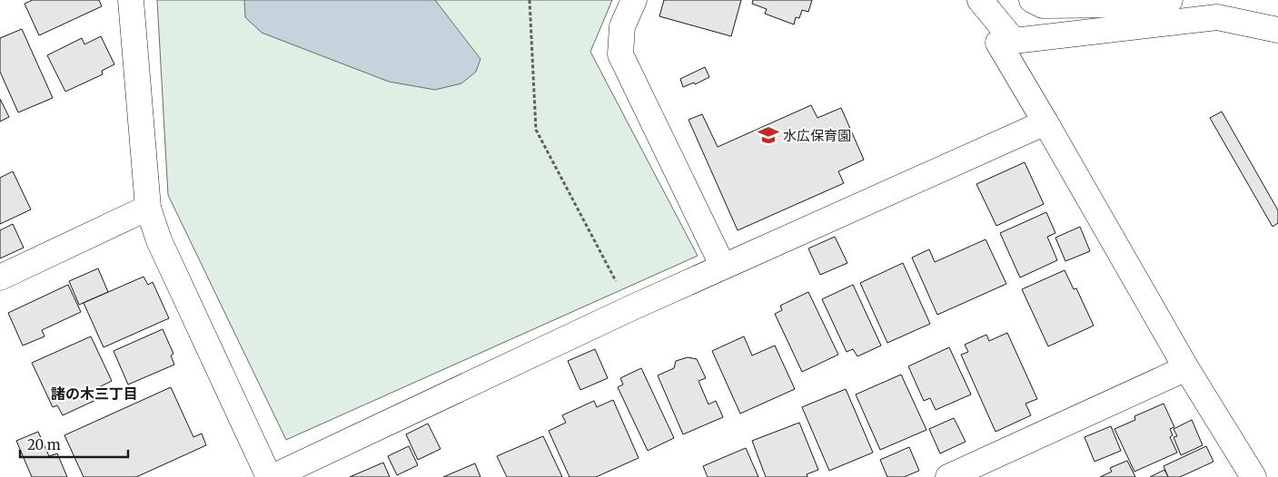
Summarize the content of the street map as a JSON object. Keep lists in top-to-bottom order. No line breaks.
{"districts":["諸の木三丁目"],"places":{"school or university":["水広保育園"]},"scale_bar":"20 m"}
